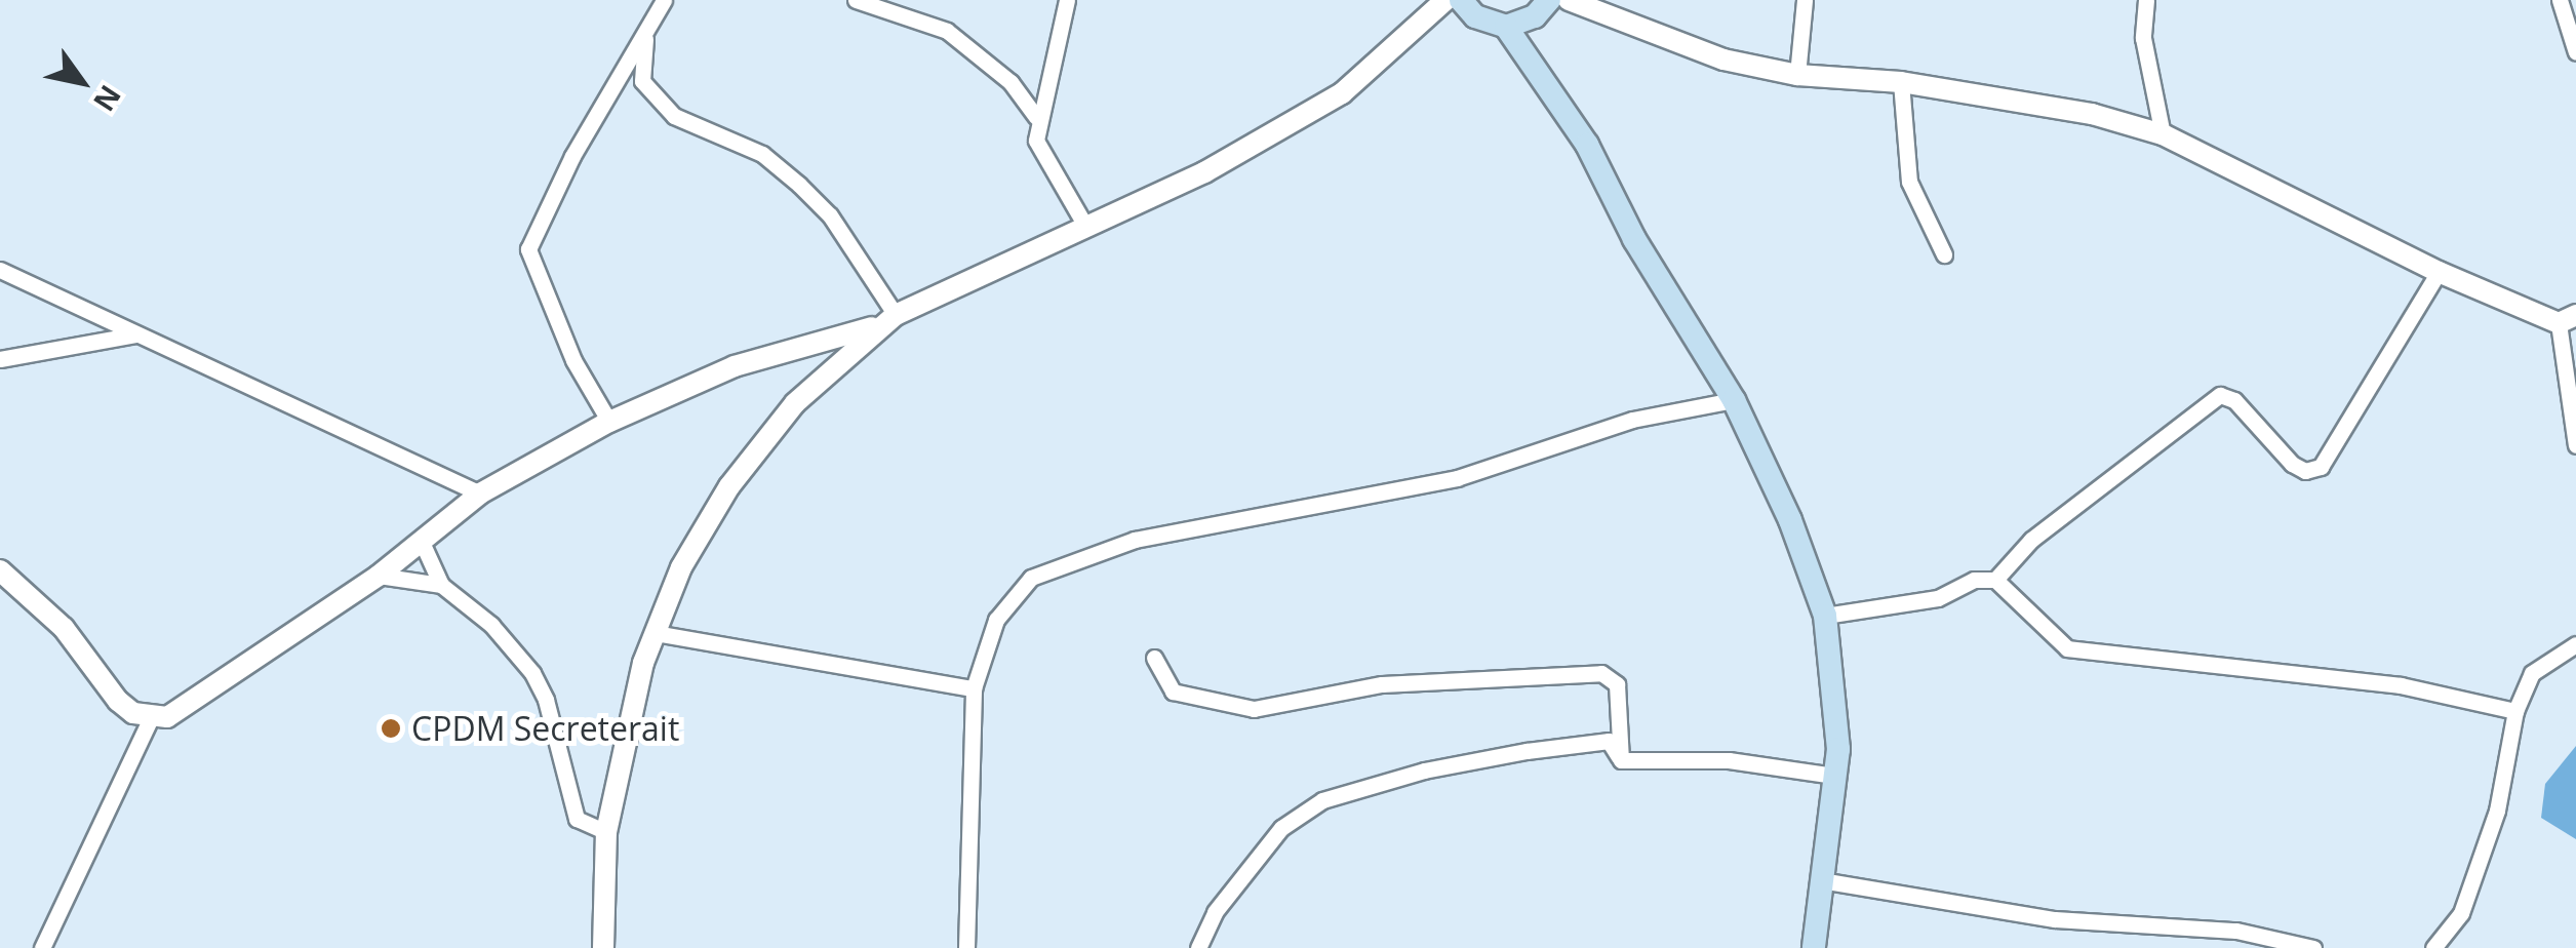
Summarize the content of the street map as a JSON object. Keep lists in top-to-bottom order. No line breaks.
{"places":["CPDM Secreterait"],"north":"bottom right"}
